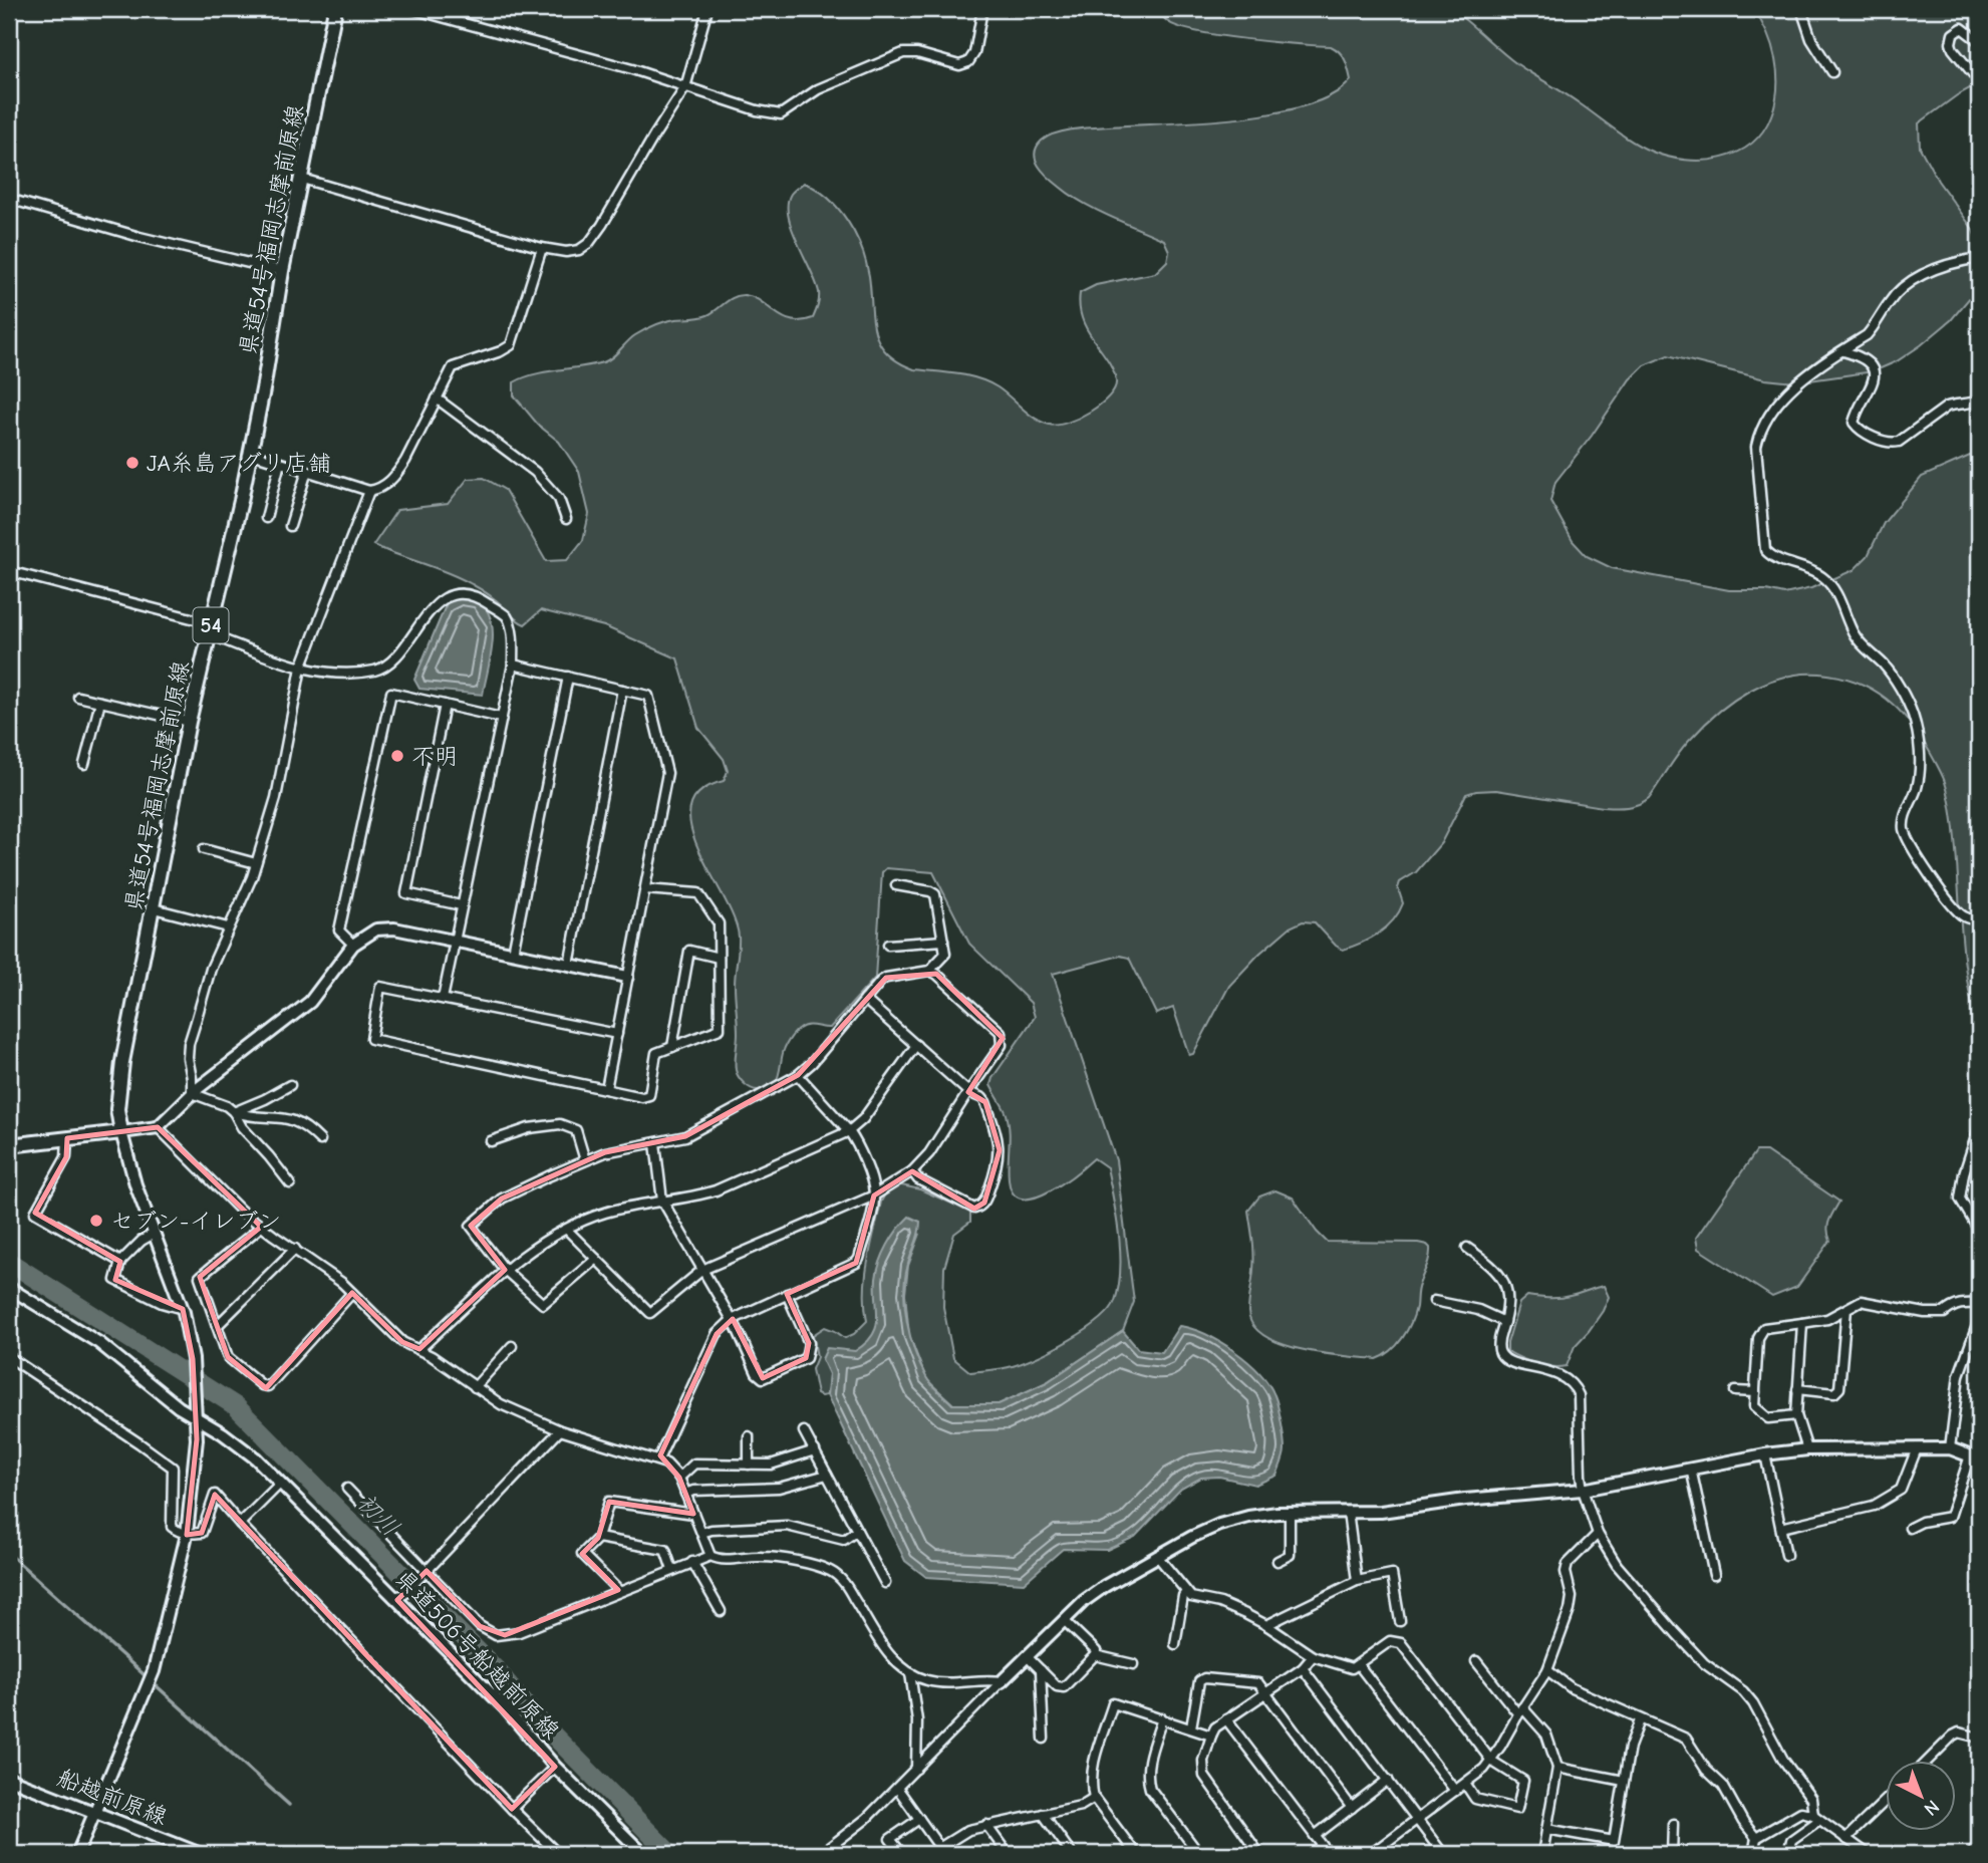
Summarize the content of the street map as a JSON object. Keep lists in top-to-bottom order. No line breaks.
{"streets":{"main road":["県道54号福岡志摩前原線","54"],"street":["県道506号船越前原線","船越前原線"]},"water":["初川"],"places":["JA糸島アグリ店舗","不明","セブン-イレブン"],"north":"bottom right"}
